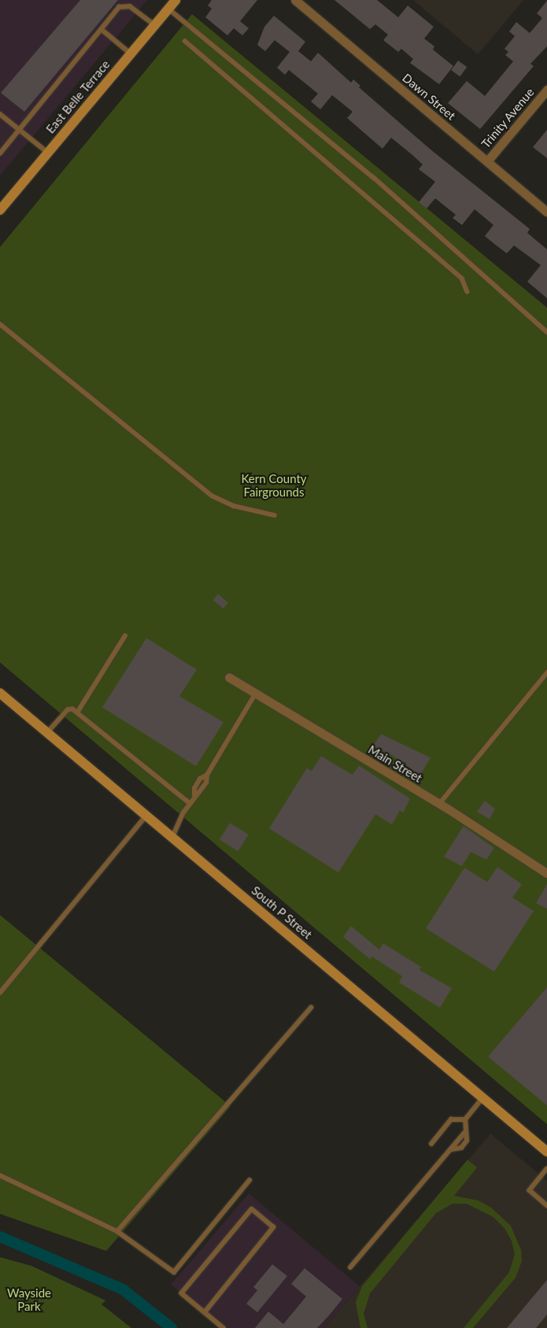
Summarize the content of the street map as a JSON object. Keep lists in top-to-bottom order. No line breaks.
{"streets":{"street":["East Belle Terrace","Dawn Street","Trinity Avenue","Main Street","South P Street"]},"crossings":[["Dawn Street","Trinity Avenue"]],"parks":["Kern County Fairgrounds","Wayside Park"]}
